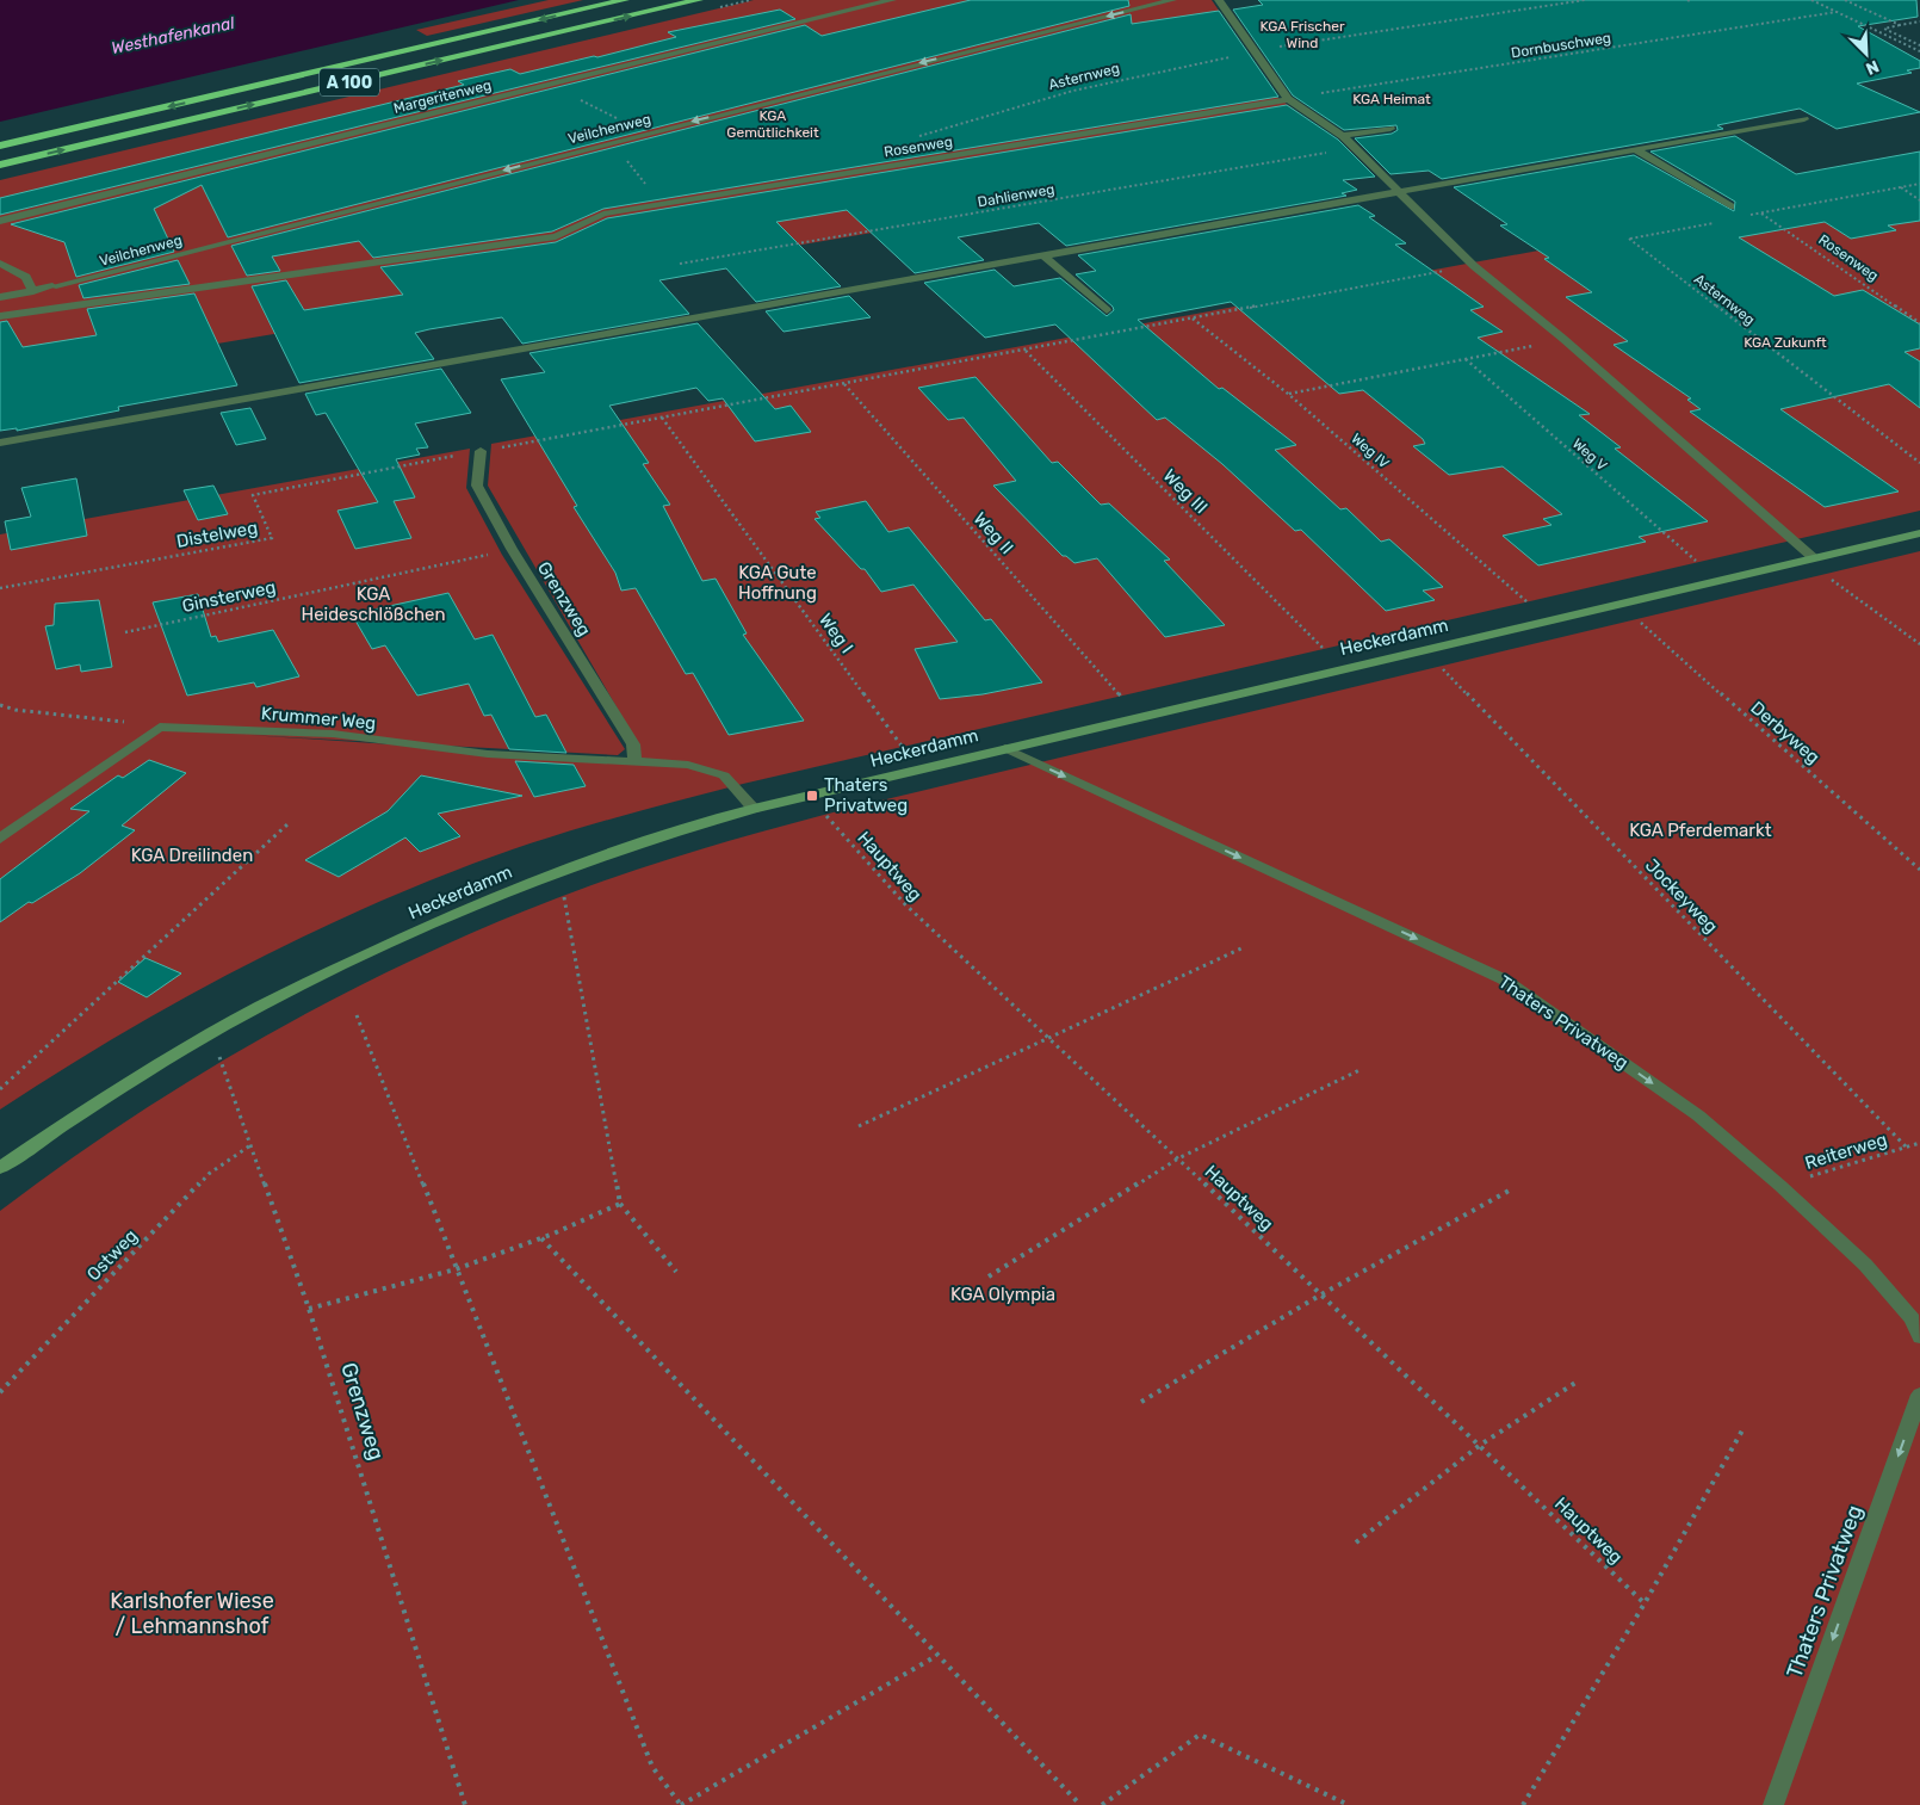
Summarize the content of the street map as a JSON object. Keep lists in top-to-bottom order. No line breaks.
{"streets":{"highway":["A 100"],"street":["Margeritenweg","Veilchenweg","Rosenweg","Grenzweg","Heckerdamm","Krummer Weg","Thaters Privatweg"],"path":["Dornbuschweg","Asternweg","Dahlienweg","Weg IV","Weg V","Weg III","Weg II","Distelweg","Ginsterweg","Weg I","Derbyweg","Hauptweg","Jockeyweg","Reiterweg","Ostweg"]},"crossings":[["Dornbuschweg","Rosenweg"],["Distelweg","Grenzweg"],["Ginsterweg","Grenzweg"],["Grenzweg","Heckerdamm"],["Grenzweg","Krummer Weg"],["Grenzweg","Ostweg"],["Heckerdamm","Krummer Weg"],["Heckerdamm","Thaters Privatweg"],["Jockeyweg","Reiterweg"],["Thaters Privatweg","Reiterweg"]],"one_way":["Veilchenweg"],"water":["Westhafenkanal"],"parks":["KGA Frischer Wind","KGA Heimat","KGA Gemütlichkeit","KGA Zukunft","KGA Gute Hoffnung","KGA Heideschlößchen","KGA Pferdemarkt","KGA Dreilinden","KGA Olympia","Karlshofer Wiese / Lehmannshof"],"places":{"transit":["Thaters Privatweg"]},"north":"bottom right"}
